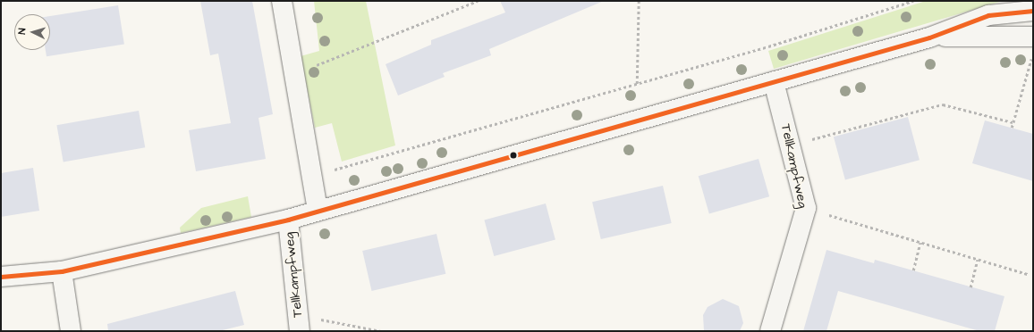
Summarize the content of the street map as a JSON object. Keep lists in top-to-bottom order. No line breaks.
{"streets":{"street":["Tellkampfweg"]},"north":"left"}
